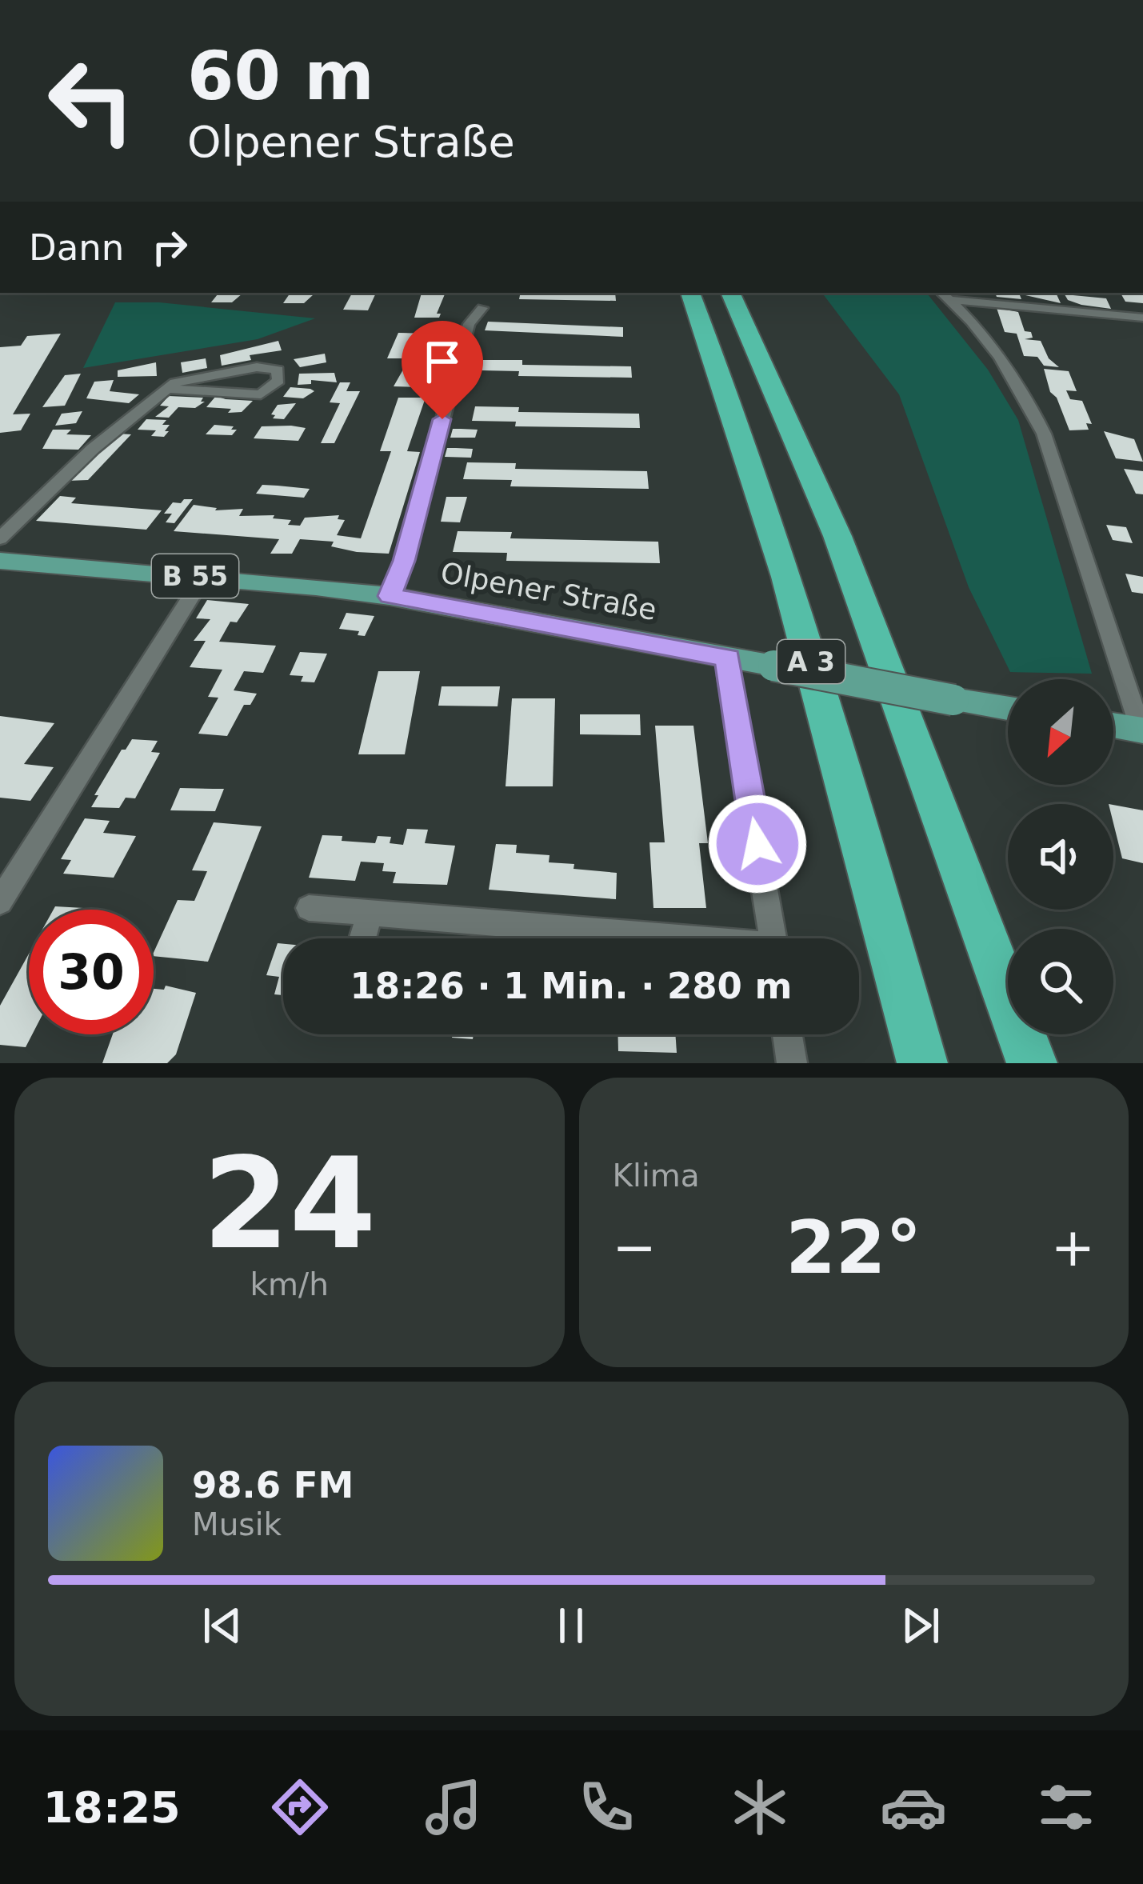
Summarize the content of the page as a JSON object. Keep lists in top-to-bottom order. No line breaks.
{"streets":{"highway":["A 3"],"main road":["B 55","Olpener Straße"]},"north":"bottom left","page":{"turn":["60 m","Olpener Straße"],"then":"Dann","limit":"30","trip":"18:26 · 1 Min. · 280 m","tile":[["24","km/h"],"Klima"],"heat":["−","22°","+"],"song":["98.6 FM","Musik"],"tabs":"18:25"}}
